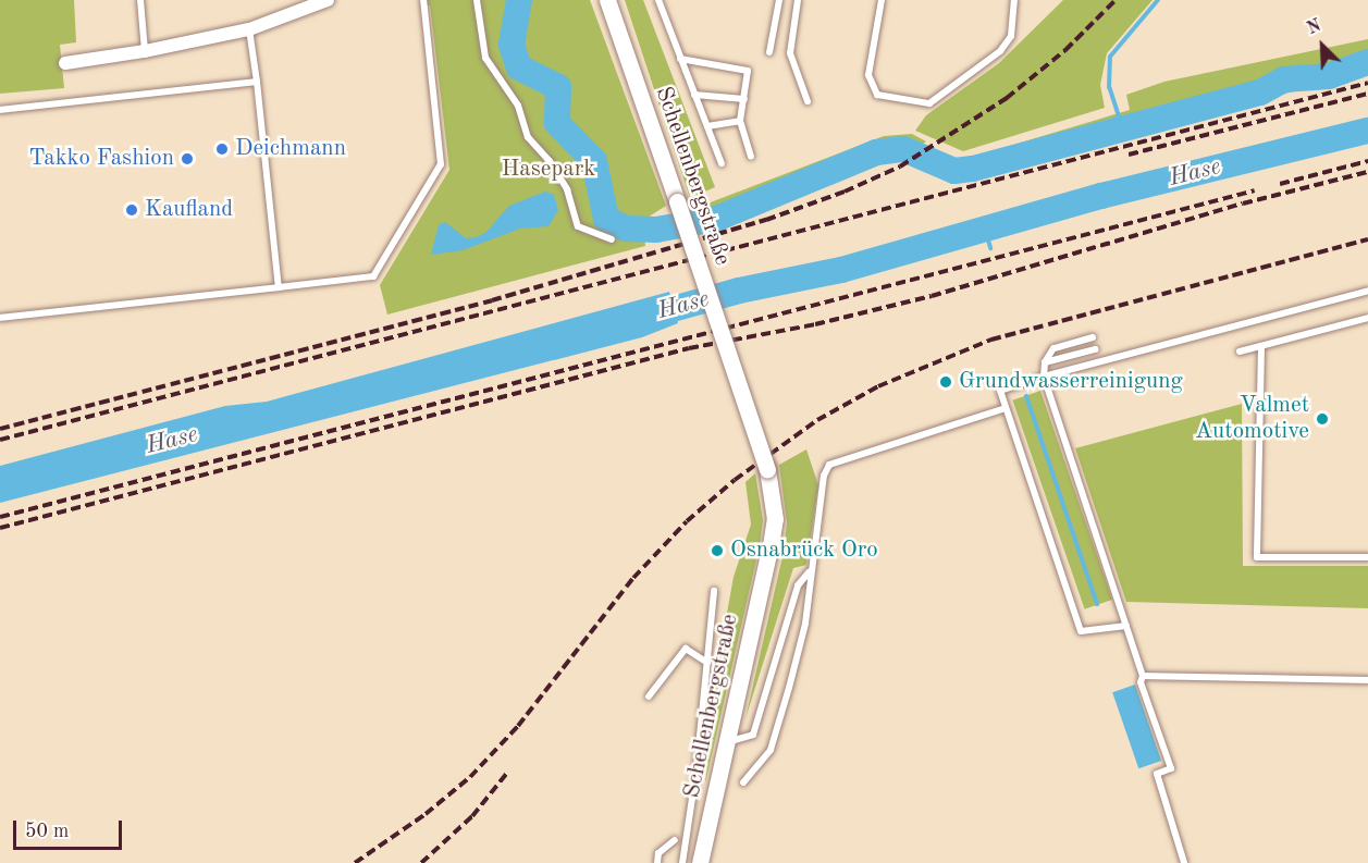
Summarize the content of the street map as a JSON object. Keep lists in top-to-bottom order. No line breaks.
{"streets":{"street":["Schellenbergstraße"]},"water":["Hase"],"parks":["Hasepark"],"places":["Deichmann","Takko Fashion","Kaufland","Grundwasserreinigung","Valmet Automotive","Osnabrück Oro"],"scale_bar":"50 m","north":"top left"}
